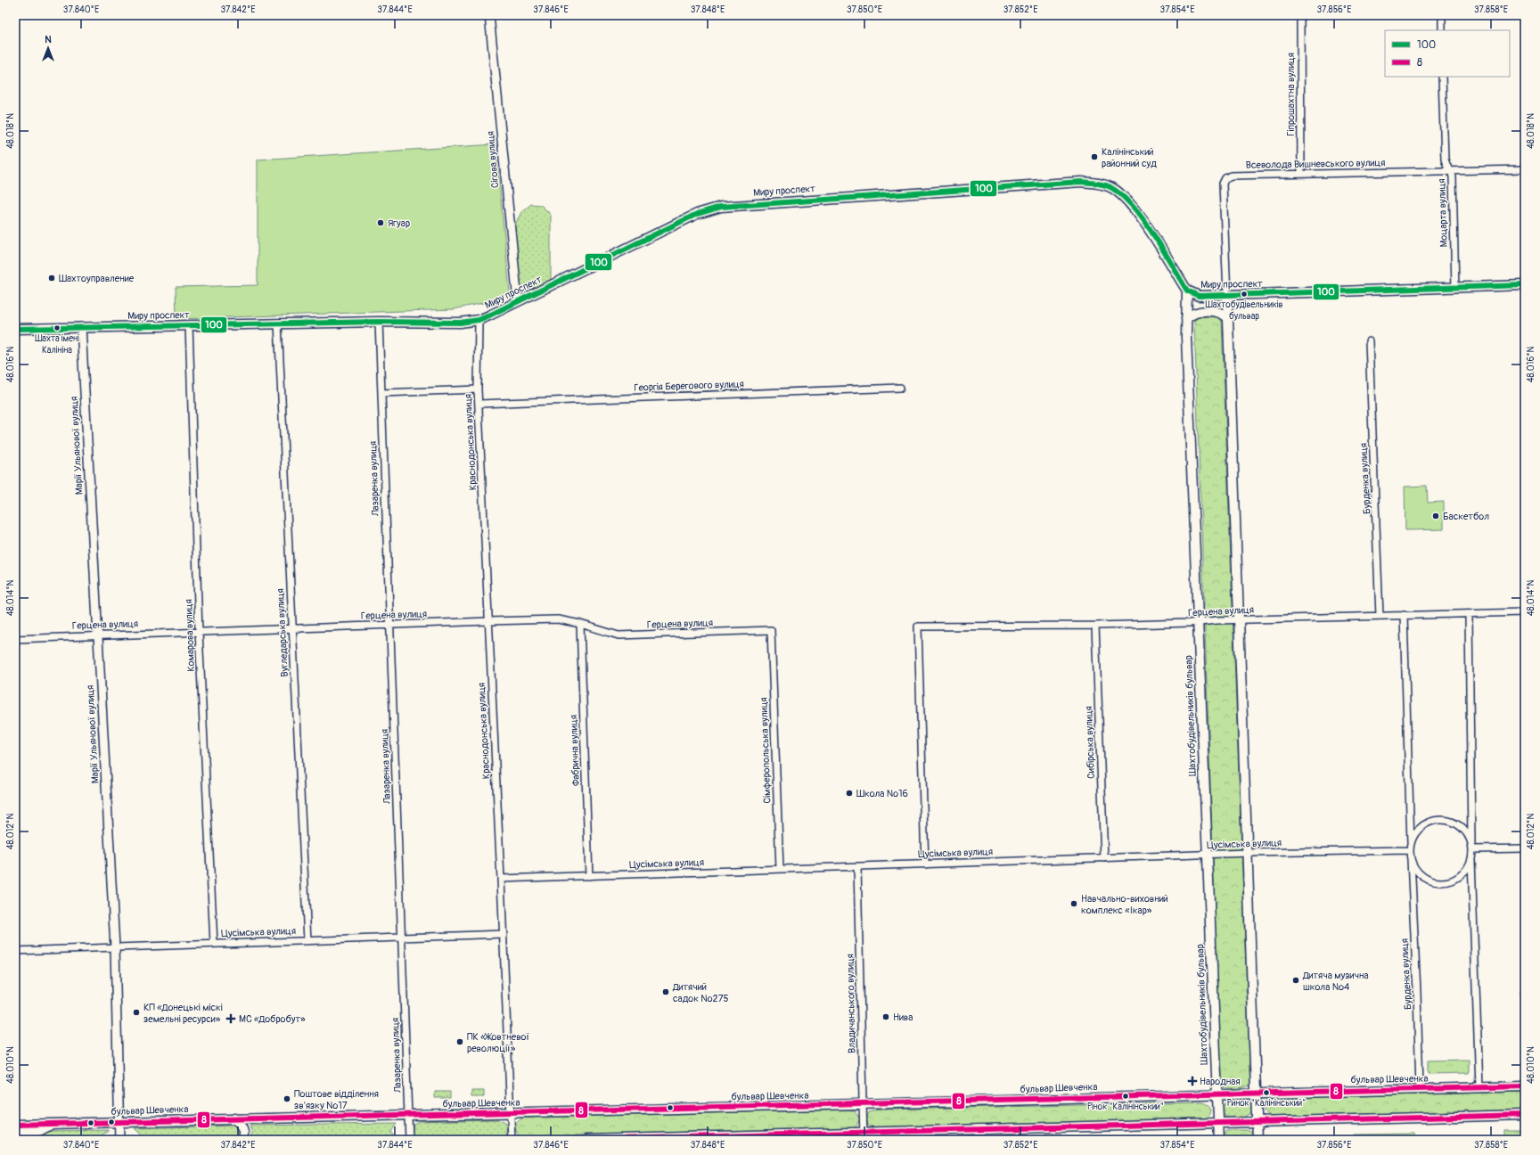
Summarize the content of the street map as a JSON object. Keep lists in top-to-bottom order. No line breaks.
{"streets":{"main road":["Миру проспект","Шахтобудівельників бульвар","бульвар Шевченка"],"street":["Гіпрошахтна вулиця","Сігова вулиця","Всеволода Вишневського вулиця","Моцарта вулиця","Георгія Берегового вулиця","Краснодонська вулиця","Марії Ульянової вулиця","Лазаренка вулиця","Бурденка вулиця","Герцена вулиця","Вугледарська вулиця","Комарова вулиця","Сибірська вулиця","Фабрична вулиця","Сімферопольська вулиця","Цусімська вулиця","Владичанського вулиця"]},"crossings":[["Гіпрошахтна вулиця","Всеволода Вишневського вулиця"],["Сігова вулиця","Миру проспект"],["Всеволода Вишневського вулиця","Миру проспект"],["Всеволода Вишневського вулиця","Моцарта вулиця"],["Миру проспект","Моцарта вулиця"],["Миру проспект","Краснодонська вулиця"],["Миру проспект","Марії Ульянової вулиця"],["Миру проспект","Лазаренка вулиця"],["Миру проспект","Вугледарська вулиця"],["Миру проспект","Комарова вулиця"],["Миру проспект","Шахтобудівельників бульвар"],["Георгія Берегового вулиця","Краснодонська вулиця"],["Краснодонська вулиця","Герцена вулиця"],["Краснодонська вулиця","Цусімська вулиця"],["Краснодонська вулиця","бульвар Шевченка"],["Марії Ульянової вулиця","Герцена вулиця"],["Марії Ульянової вулиця","Цусімська вулиця"],["Марії Ульянової вулиця","бульвар Шевченка"],["Лазаренка вулиця","Герцена вулиця"],["Лазаренка вулиця","Цусімська вулиця"],["Лазаренка вулиця","бульвар Шевченка"],["Бурденка вулиця","Герцена вулиця"],["Бурденка вулиця","Цусімська вулиця"],["Бурденка вулиця","бульвар Шевченка"],["Герцена вулиця","Вугледарська вулиця"],["Герцена вулиця","Комарова вулиця"],["Герцена вулиця","Шахтобудівельників бульвар"],["Герцена вулиця","Сибірська вулиця"],["Герцена вулиця","Фабрична вулиця"],["Герцена вулиця","Сімферопольська вулиця"],["Герцена вулиця","Цусімська вулиця"],["Вугледарська вулиця","Цусімська вулиця"],["Комарова вулиця","Цусімська вулиця"],["Шахтобудівельників бульвар","Цусімська вулиця"],["Шахтобудівельників бульвар","бульвар Шевченка"],["Сибірська вулиця","Цусімська вулиця"],["Фабрична вулиця","Цусімська вулиця"],["Сімферопольська вулиця","Цусімська вулиця"],["Цусімська вулиця","Владичанського вулиця"],["Владичанського вулиця","бульвар Шевченка"]],"places":{"other":["Калінінський районний суд","Ягуар","Шахтоуправление","Шахтобудівельників бульвар","Шахта імені Калініна","Баскетбол","Школа №16","Навчально-виховний комплекс «Ікар»","Дитяча музична школа №4","Дитячий садок №275","КП «Донецькі міскі земельні ресурси»","Нива","ПК «Жовтневої революції»","Ринок \"Калінінський\"","Рінок \"Калінінський\"","Поштове відділення зв'язку №17"],"health":["МС «Добробут»","Народная"]},"lines":["transit line 100","transit line 8"],"legend":["100","8"],"north":"top","coordinates":["37.840°E","37.842°E","37.844°E","37.846°E","37.848°E","37.850°E","37.852°E","37.854°E","37.856°E","37.858°E","48.018°N","48.016°N","48.014°N","48.012°N","48.010°N"]}
